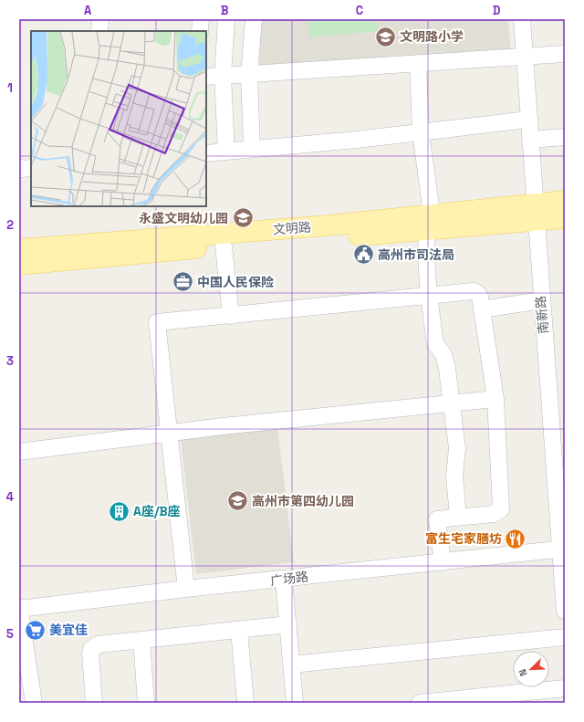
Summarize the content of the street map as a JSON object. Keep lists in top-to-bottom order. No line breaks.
{"streets":{"main road":["文明路"],"street":["南新路","广场路"]},"crossings":[["文明路","南新路"],["南新路","广场路"]],"places":{"school or university":["文明路小学","永盛文明幼儿园","高州市第四幼儿园"],"public building":["高州市司法局"],"office":["中国人民保险"],"building":["A座/B座"],"restaurant":["富生宅家膳坊"],"supermarket":["美宜佳"]},"north":"bottom left","grid":{"columns":["A","B","C","D"],"rows":["1","2","3","4","5"]}}
